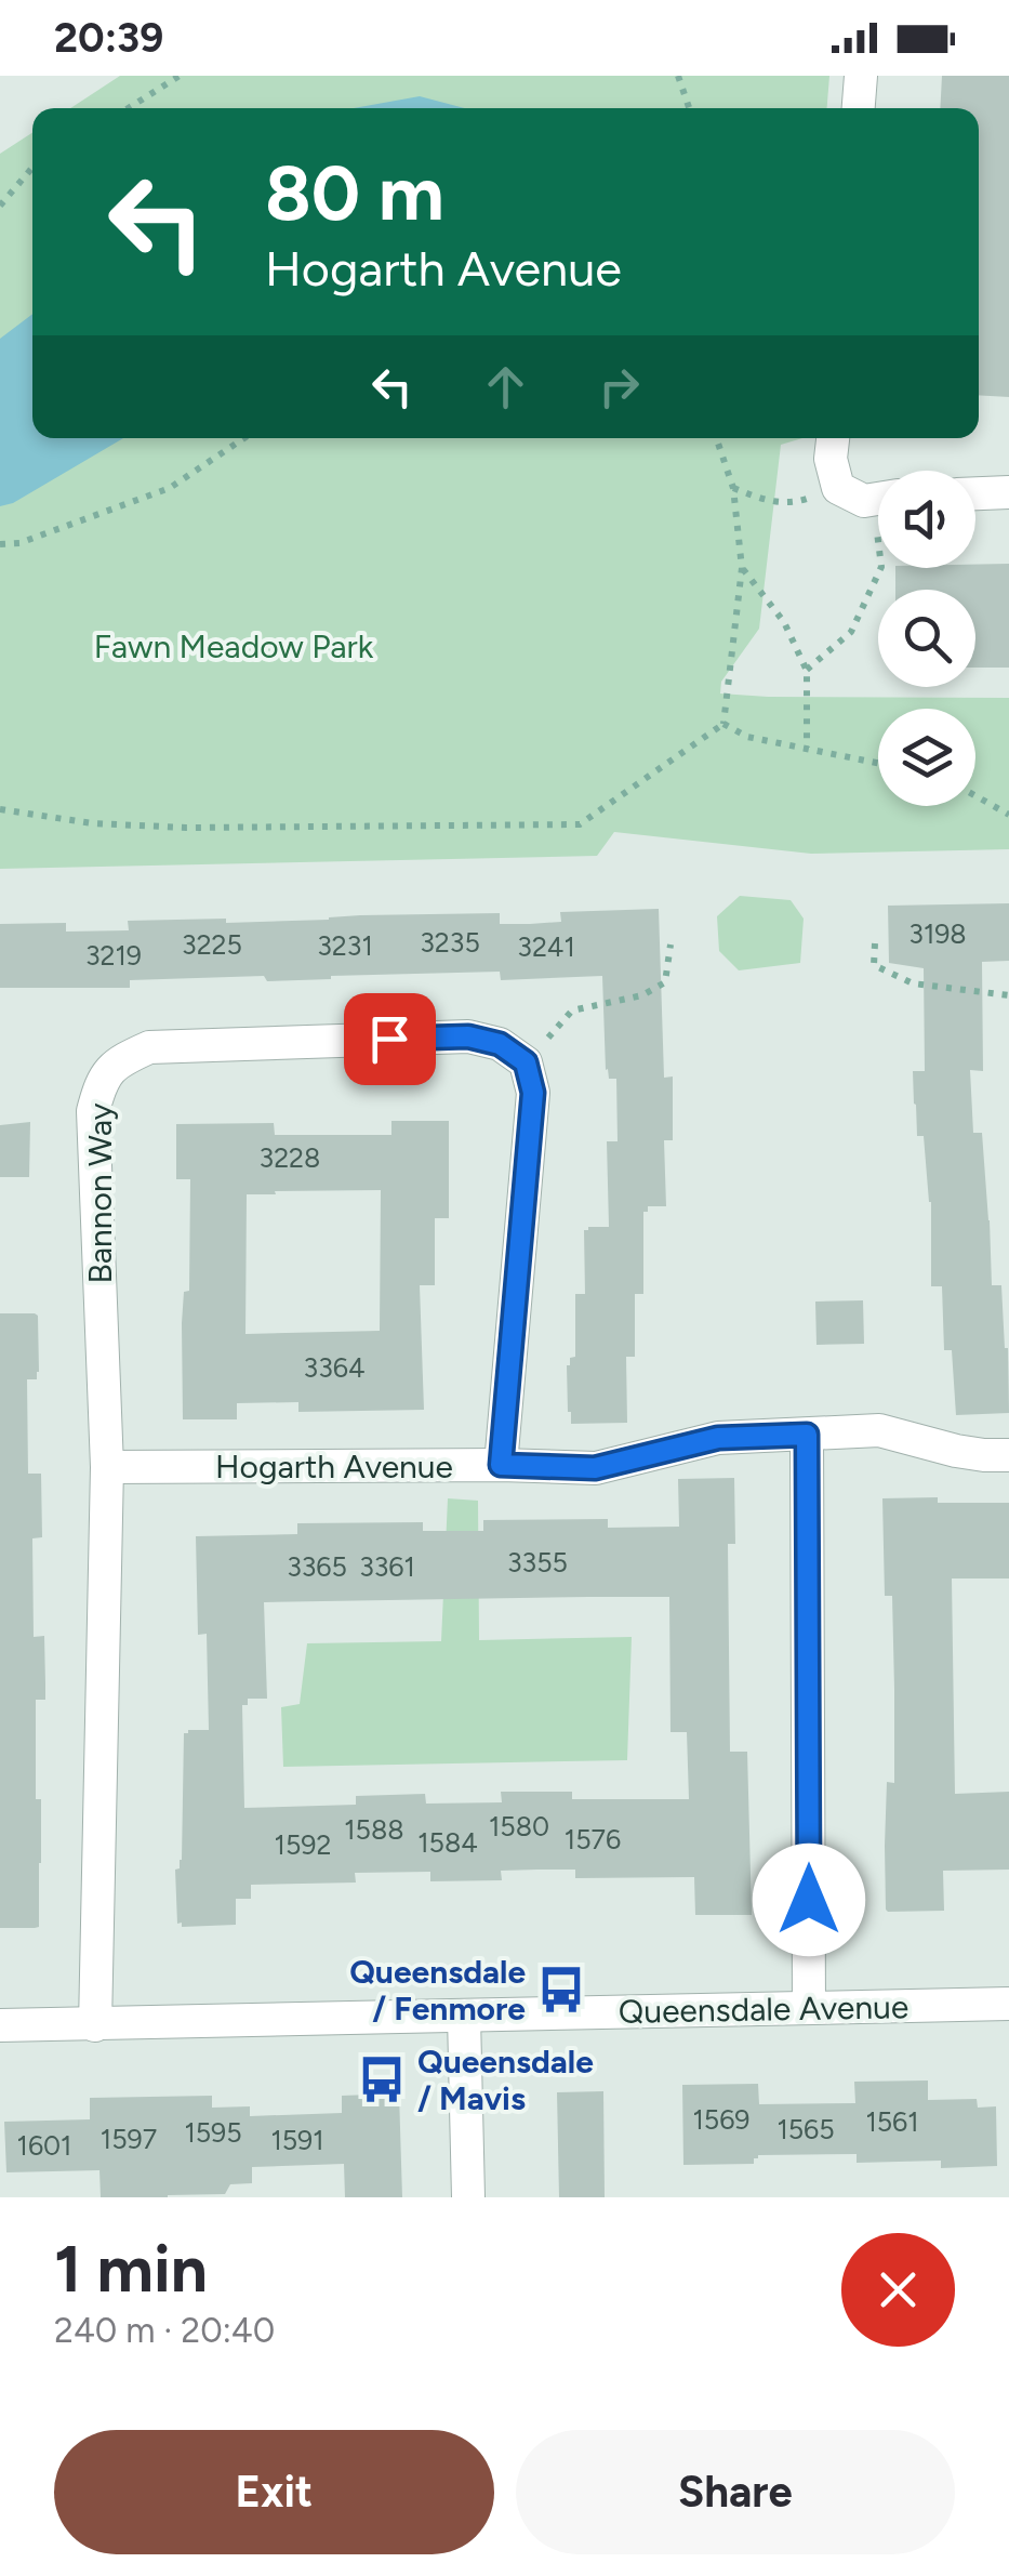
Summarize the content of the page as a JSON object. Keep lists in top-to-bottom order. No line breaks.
{"streets":{"street":["Bannon Way","Hogarth Avenue","Queensdale Avenue"]},"crossings":[["Bannon Way","Hogarth Avenue"],["Bannon Way","Queensdale Avenue"]],"parks":["Fawn Meadow Park"],"places":{"bus stop":["Queensdale / Fenmore","Queensdale / Mavis"]},"house_numbers":["3198","3235","3225","3231","3241","3219","3228","3364","3355","3365","3361","1580","1588","1576","1584","1592","1569","1561","1565","1595","1597","1591","1601"],"page":{"status":"20:39","turn":["80 m","Hogarth Avenue"],"heading":["1 min","240 m · 20:40"],"buttons":["Exit","Share"]}}
